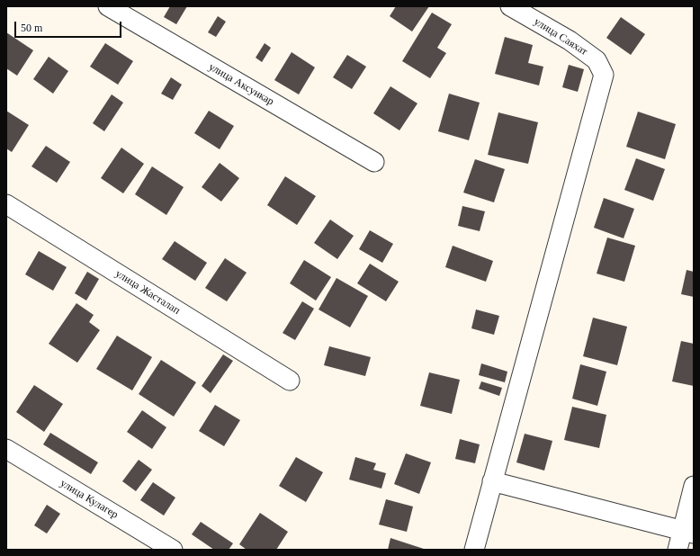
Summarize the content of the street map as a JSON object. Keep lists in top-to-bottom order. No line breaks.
{"streets":{"street":["улица Саяхат","улица Аксункар","улица Жасталап","улица Кулагер"]},"scale_bar":"50 m"}
